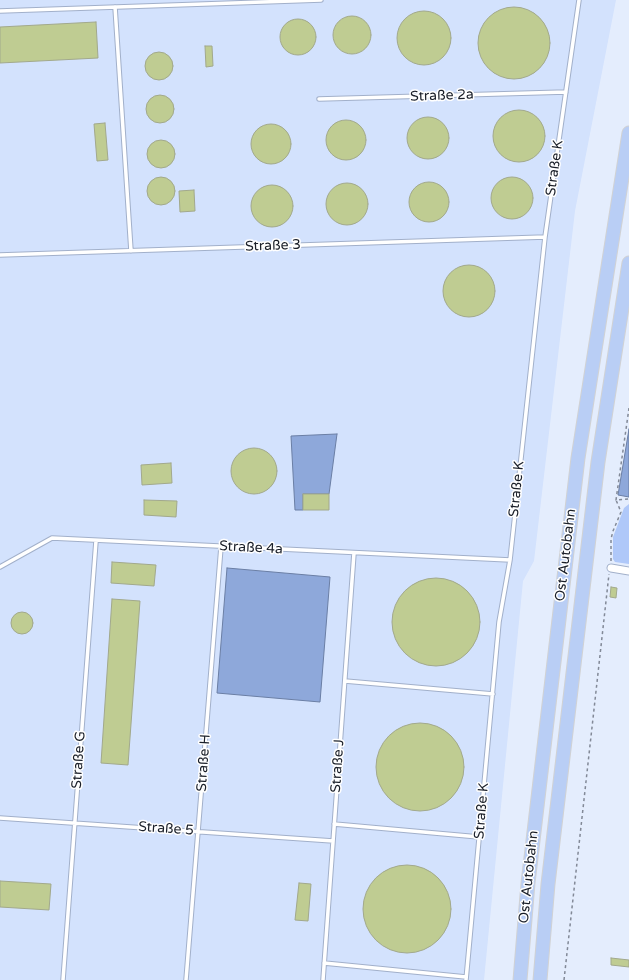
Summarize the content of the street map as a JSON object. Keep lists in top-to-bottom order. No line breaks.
{"streets":{"highway":["Ost Autobahn"],"lane":["Straße 2a","Straße K","Straße 3","Straße 4a","Straße G","Straße H","Straße J","Straße 5"]},"crossings":[["Straße 2a","Straße K"],["Straße K","Straße 3"],["Straße K","Straße 4a"],["Straße 4a","Straße G"],["Straße 4a","Straße H"],["Straße 4a","Straße J"],["Straße G","Straße 5"],["Straße H","Straße 5"],["Straße J","Straße 5"]]}
